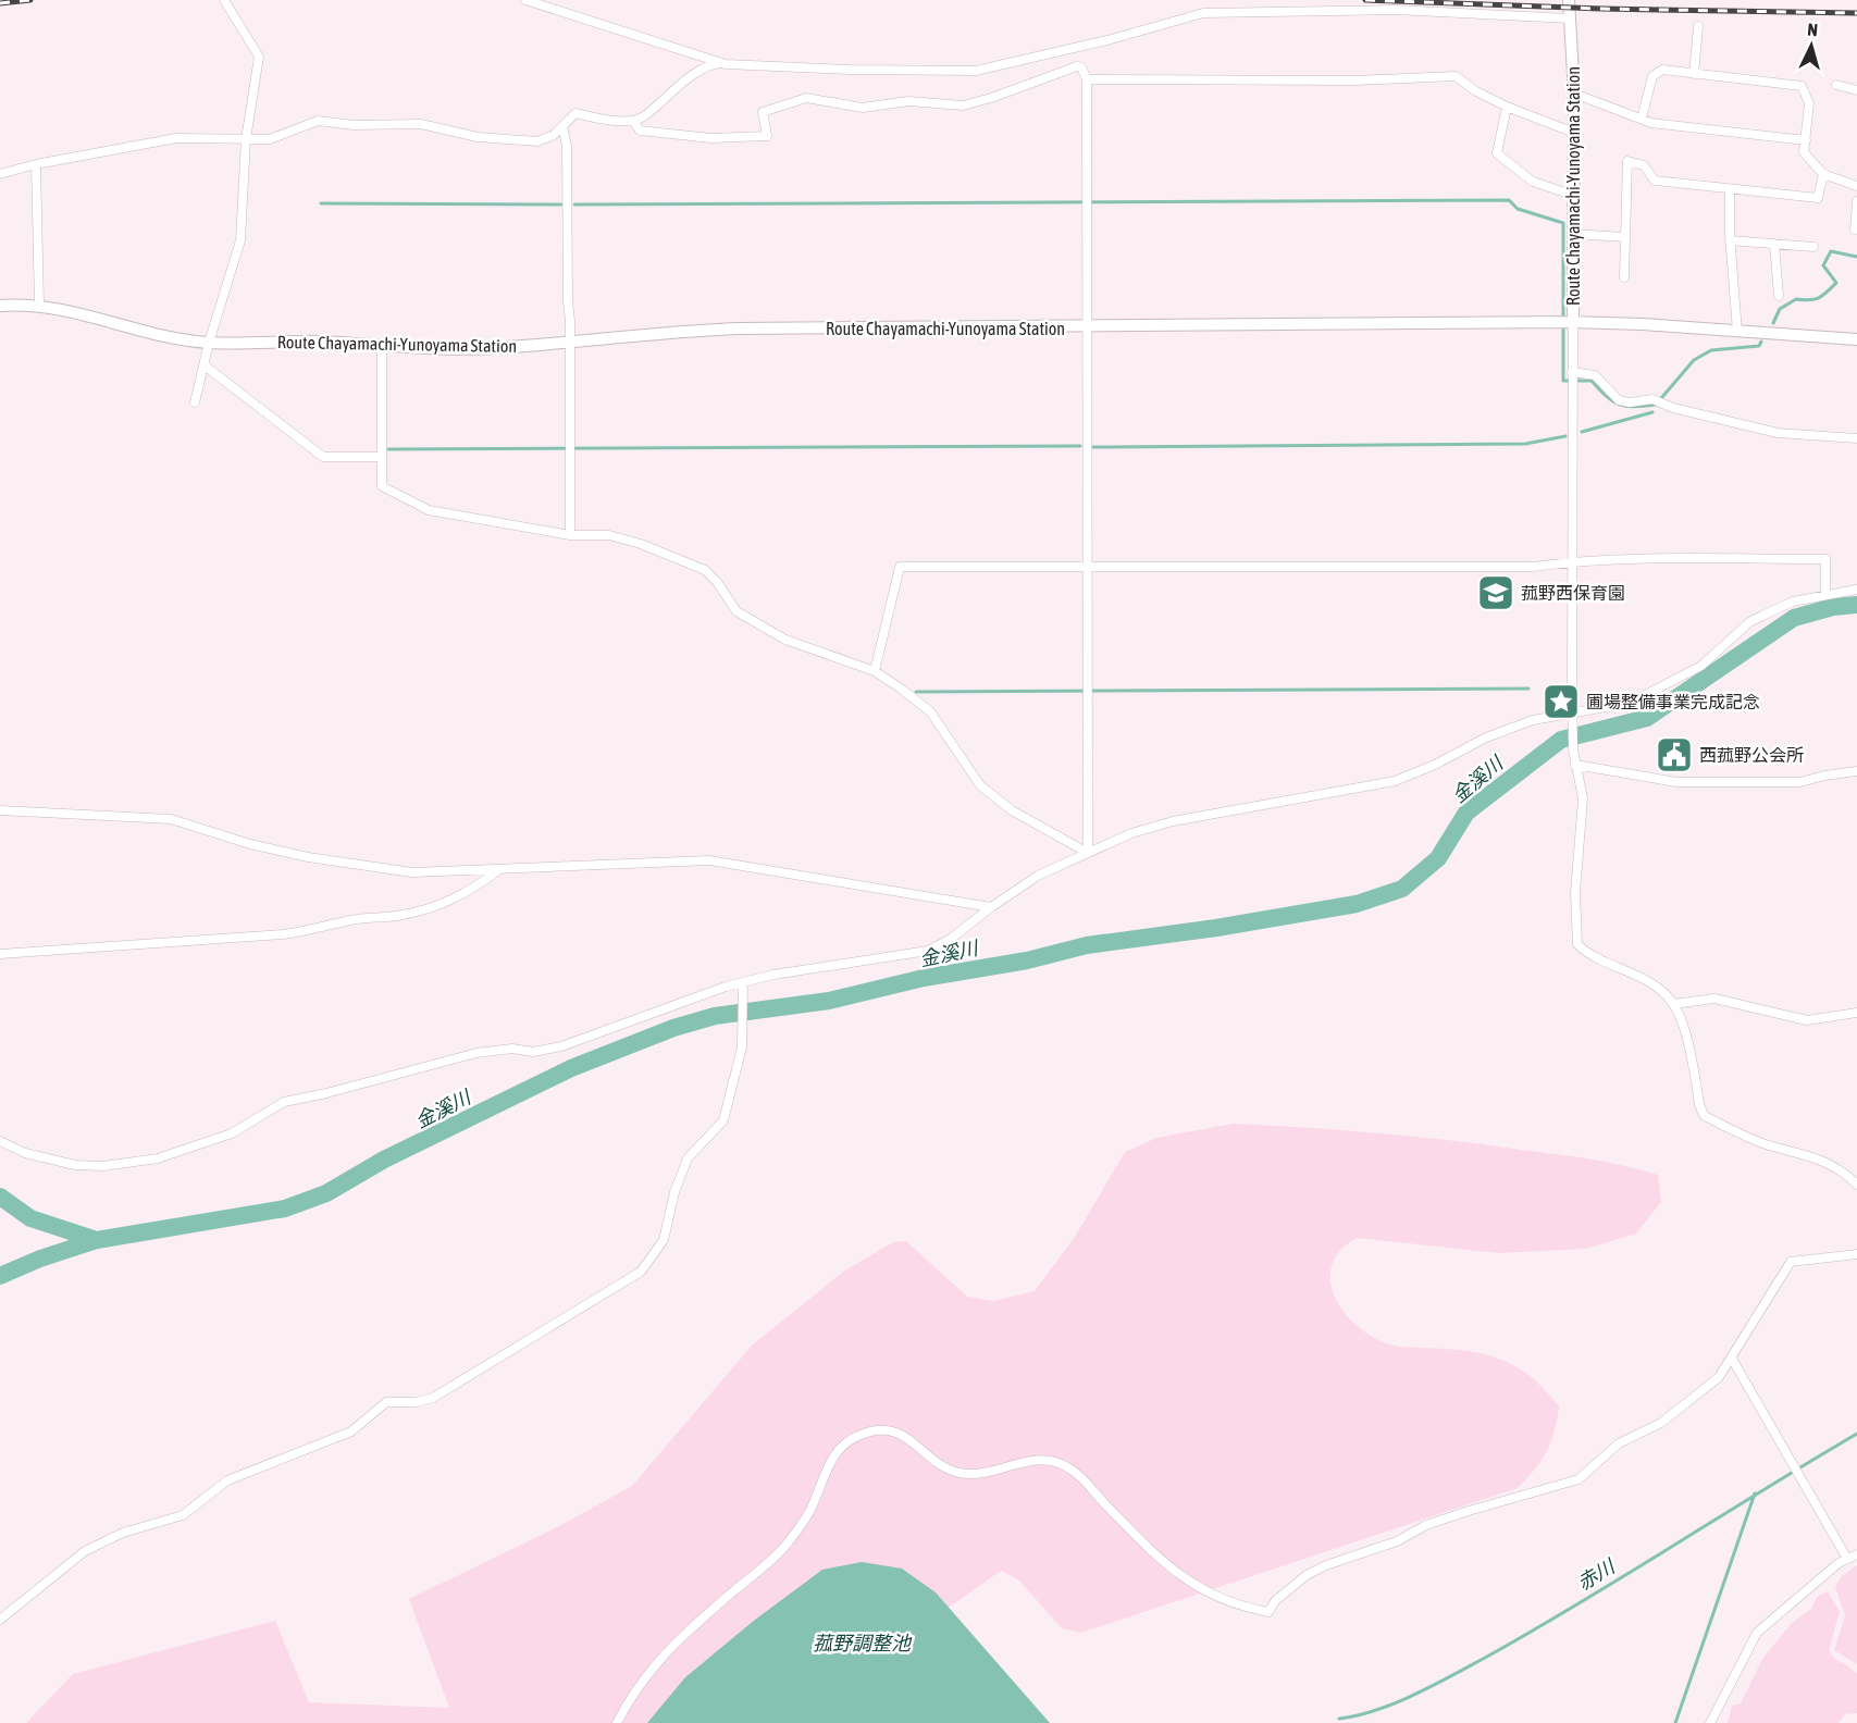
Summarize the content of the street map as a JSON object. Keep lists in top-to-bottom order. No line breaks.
{"streets":{"main road":["Route Chayamachi-Yunoyama Station"]},"water":["金溪川","赤川","菰野調整池"],"places":{"school or university":["菰野西保育園"],"place":["圃場整備事業完成記念"],"public building":["西菰野公会所"]},"north":"top"}
